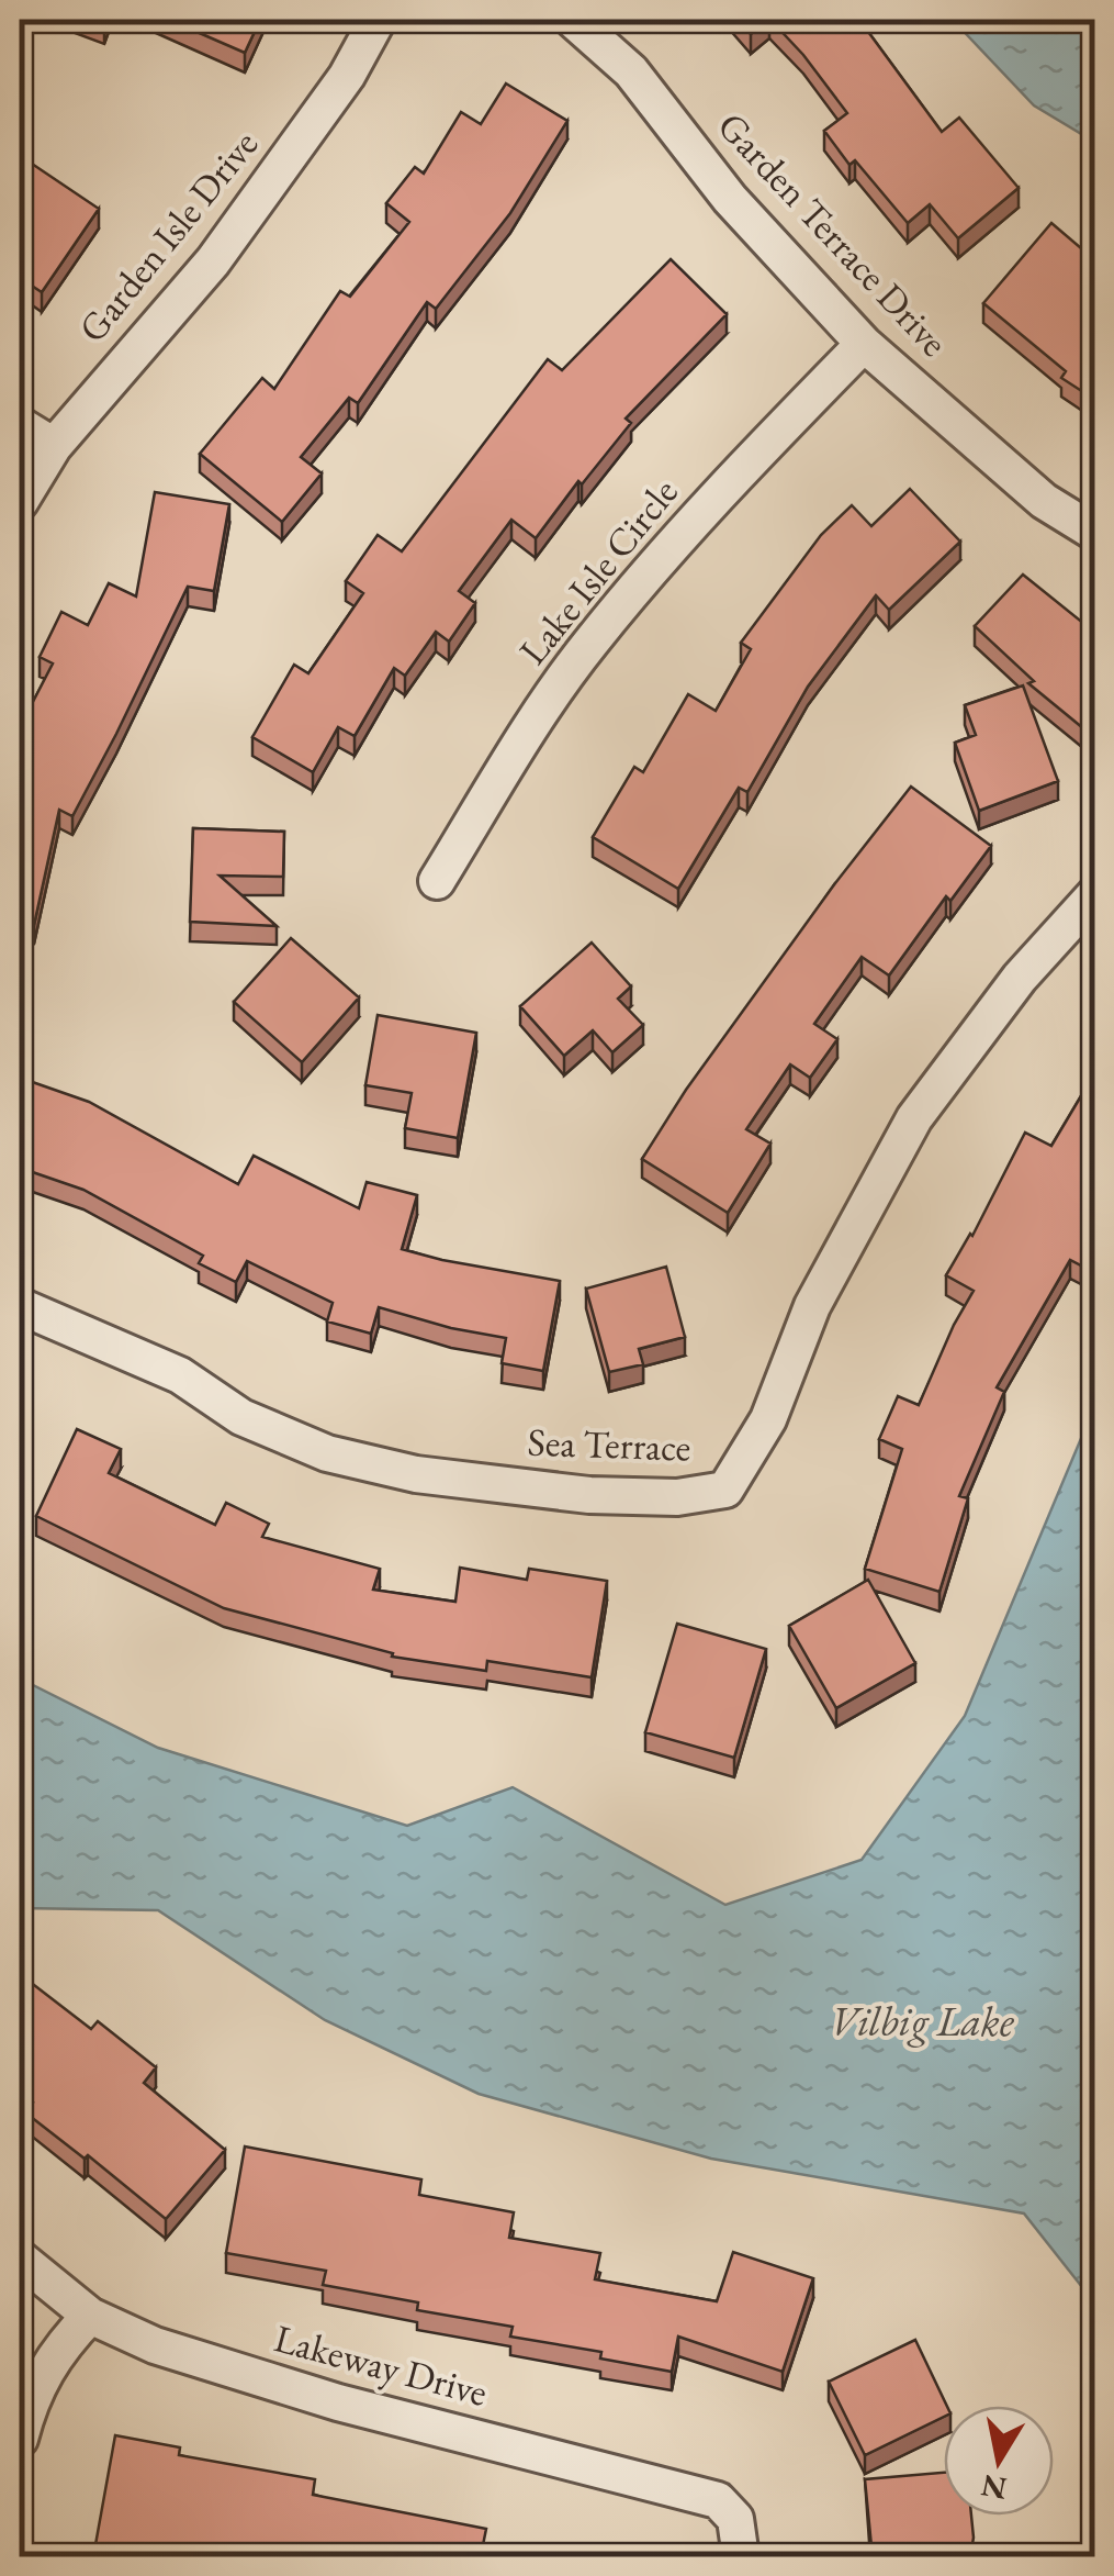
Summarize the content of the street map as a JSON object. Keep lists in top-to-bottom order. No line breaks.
{"streets":{"street":["Garden Terrace Drive","Garden Isle Drive","Lake Isle Circle","Sea Terrace","Lakeway Drive"]},"crossings":[["Garden Terrace Drive","Lake Isle Circle"]],"water":["Vilbig Lake"],"north":"bottom"}
